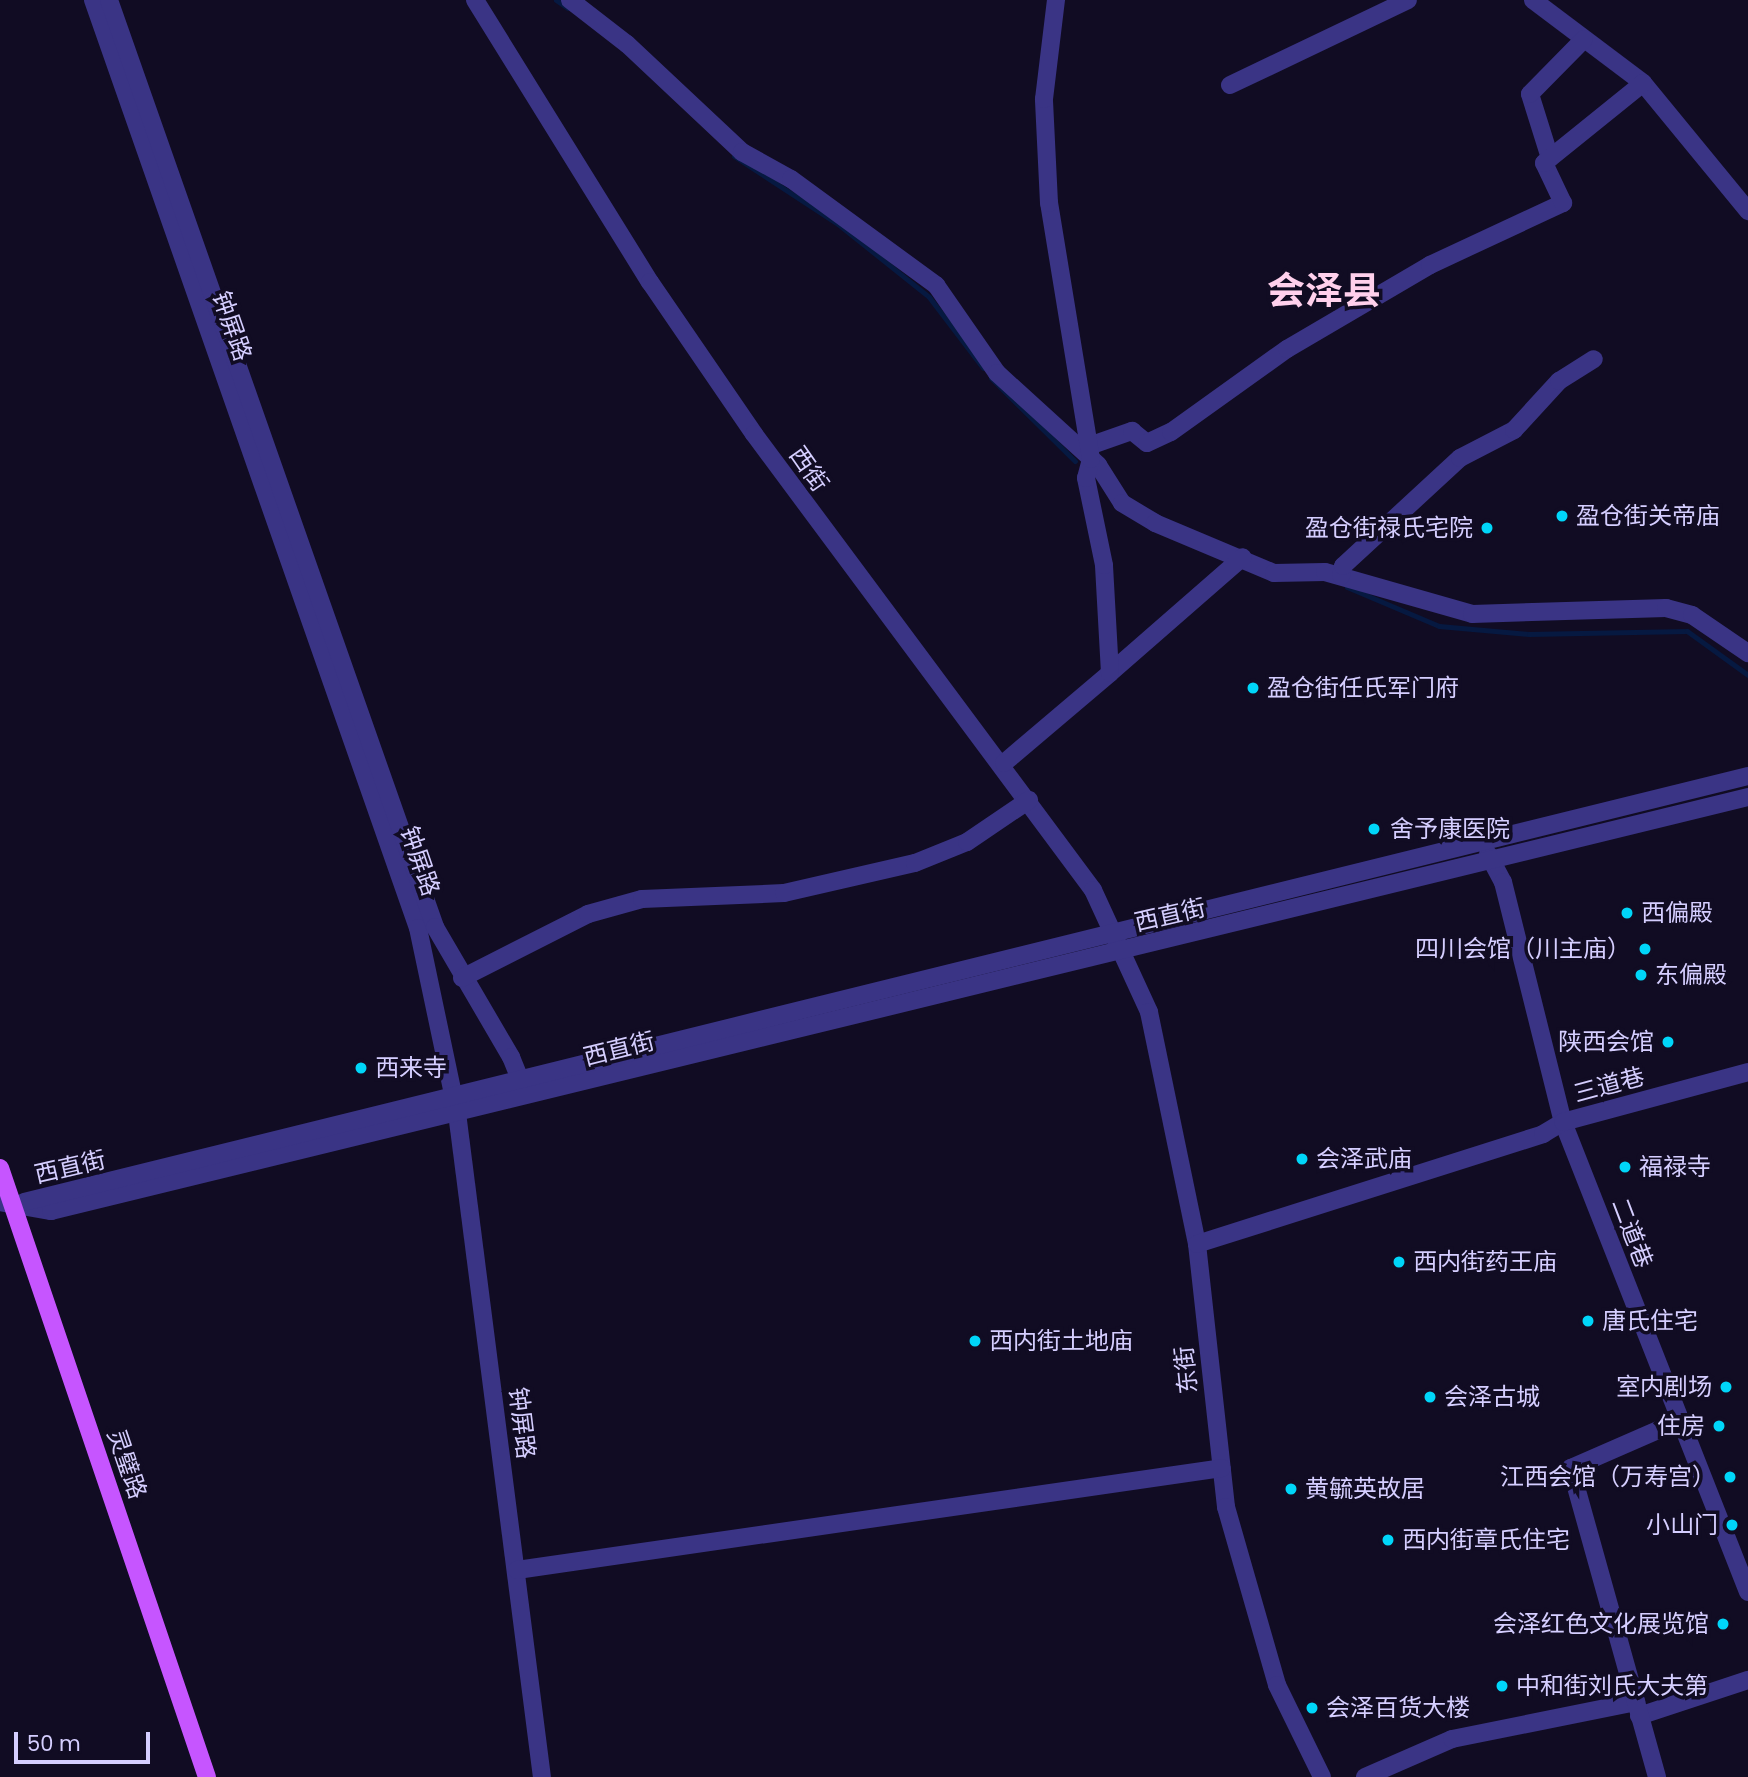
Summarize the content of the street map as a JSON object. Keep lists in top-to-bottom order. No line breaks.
{"streets":{"main road":["灵璧路"],"street":["钟屏路","西街","西直街","三道巷","二道巷","东街"]},"crossings":[["钟屏路","西直街"],["西街","西直街"],["西街","东街"],["西直街","二道巷"],["西直街","东街"],["西直街","灵璧路"],["三道巷","二道巷"],["三道巷","东街"]],"districts":["会泽县"],"places":["盈仓街关帝庙","盈仓街禄氏宅院","盈仓街任氏军门府","舍予康医院","西偏殿","四川会馆（川主庙）","东偏殿","陕西会馆","西来寺","会泽武庙","福禄寺","西内街药王庙","唐氏住宅","西内街土地庙","室内剧场","会泽古城","住房","江西会馆（万寿宫）","黄毓英故居","小山门","西内街章氏住宅","会泽红色文化展览馆","中和街刘氏大夫第","会泽百货大楼"],"scale_bar":"50 m"}
